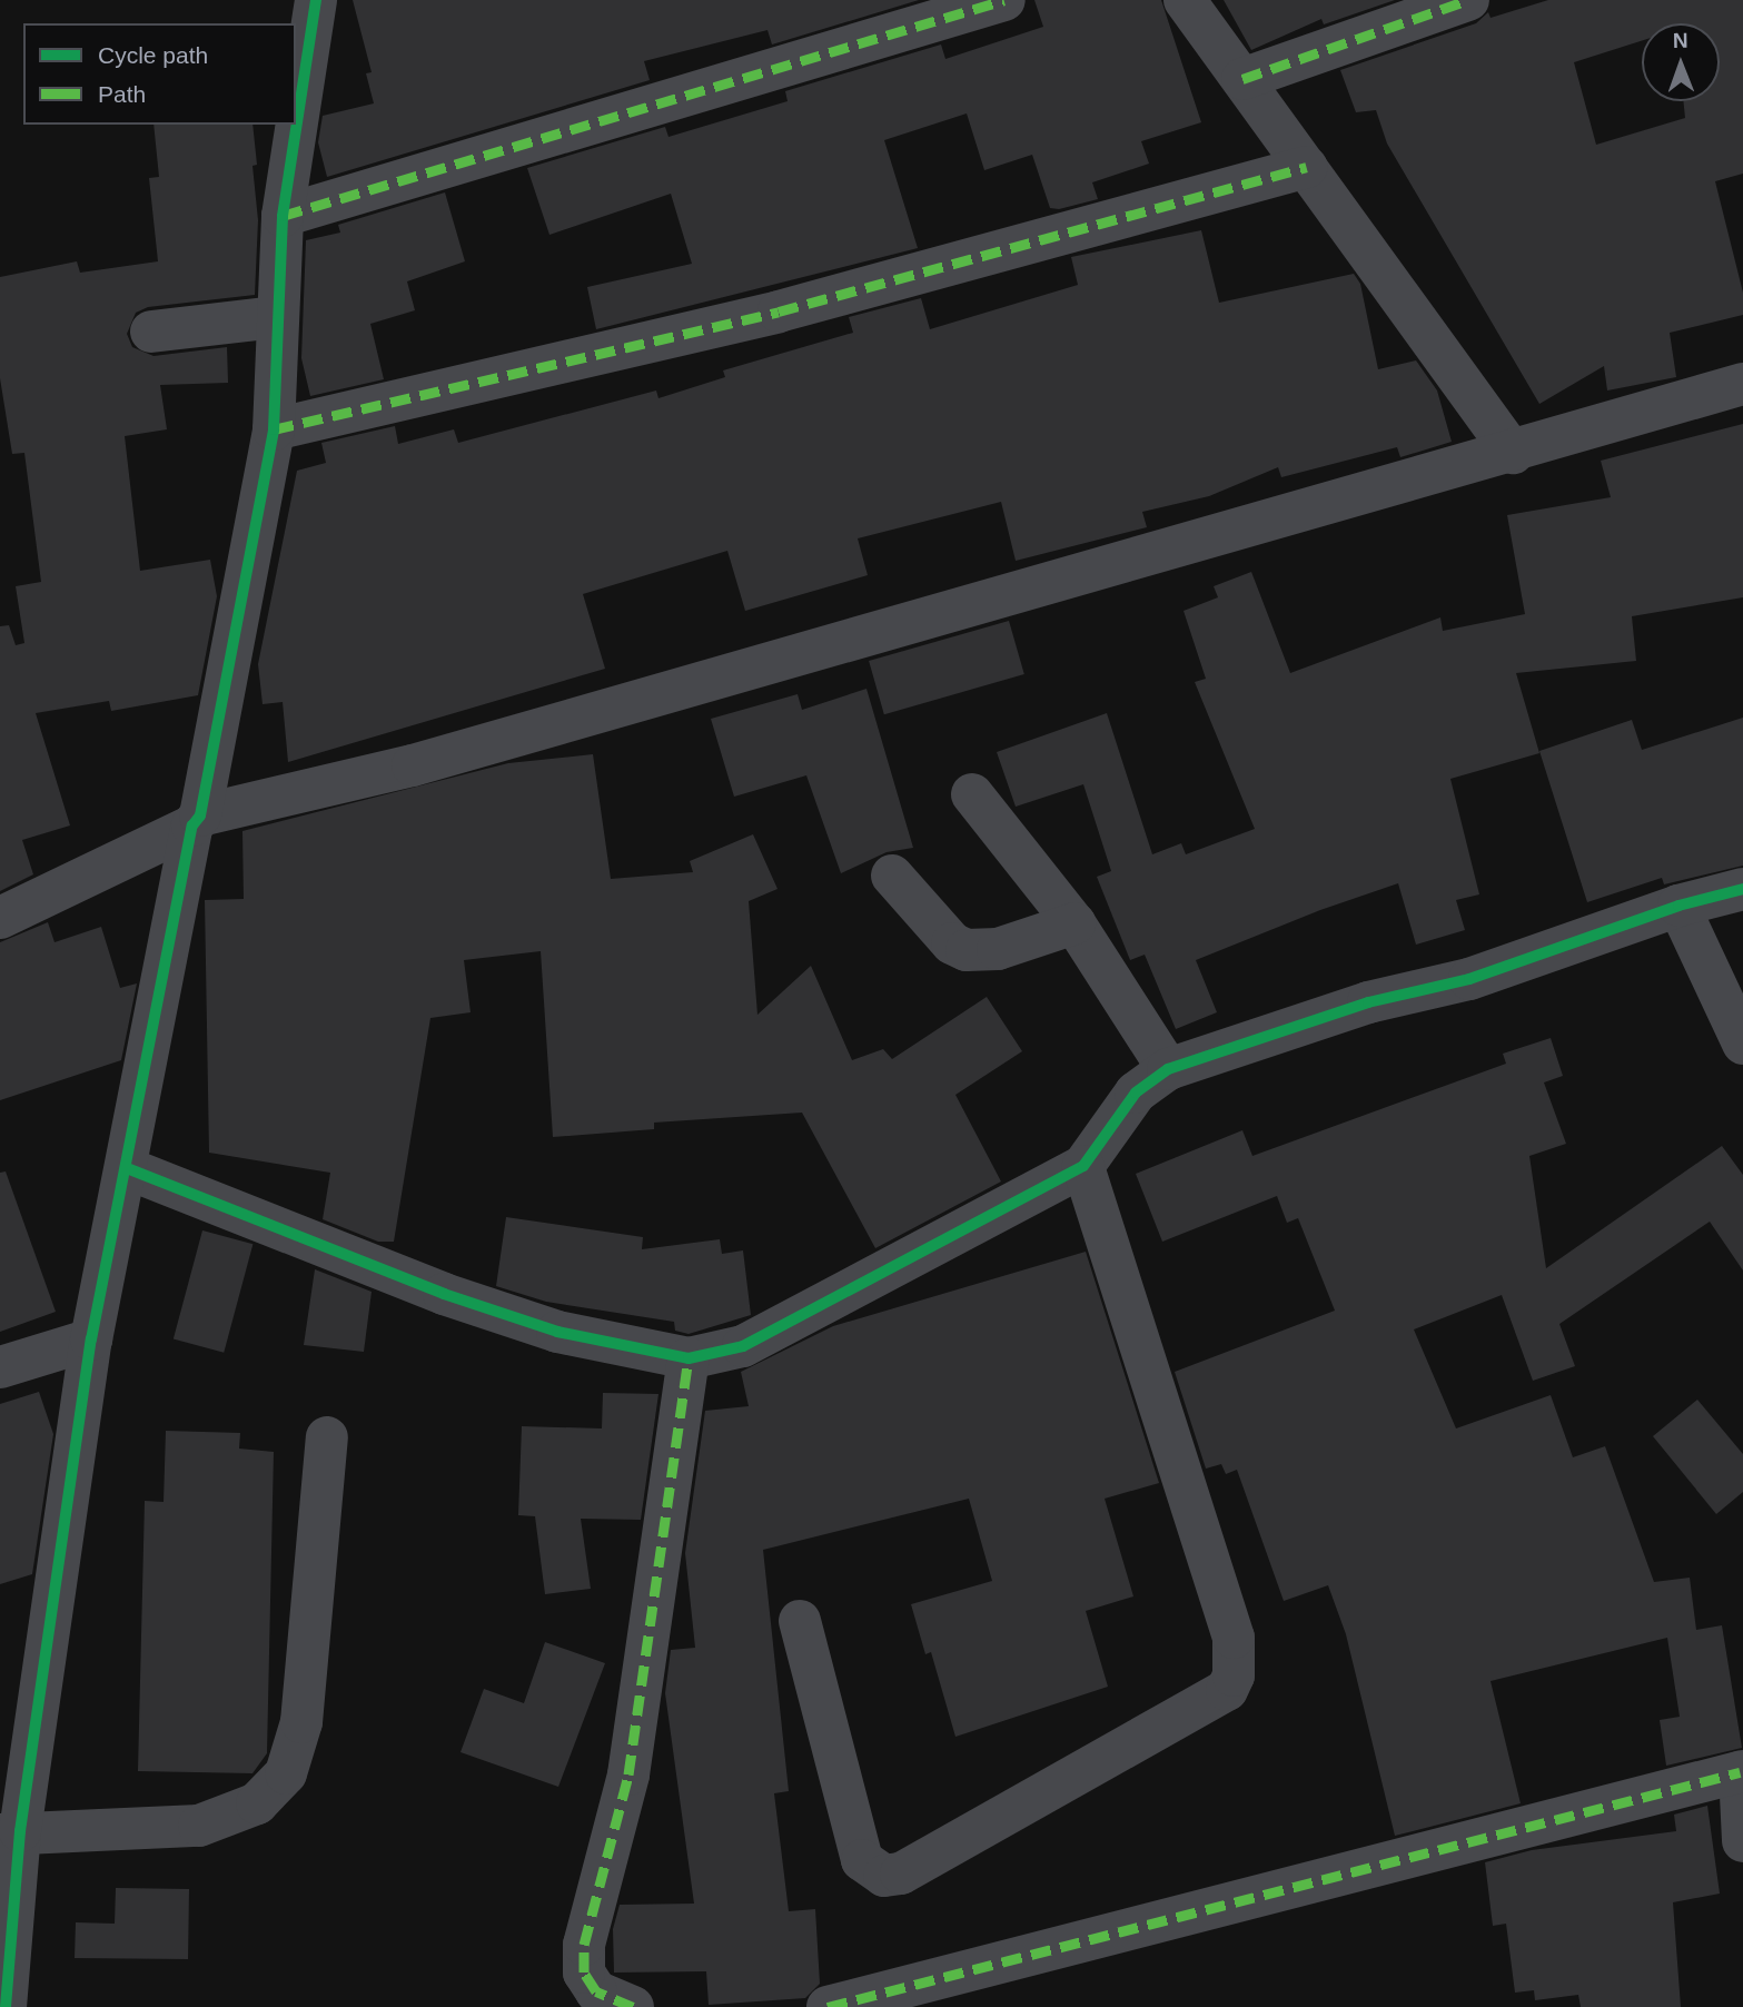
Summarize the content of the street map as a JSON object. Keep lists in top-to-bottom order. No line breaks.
{"legend":["Cycle path","Path"],"north":"top"}
